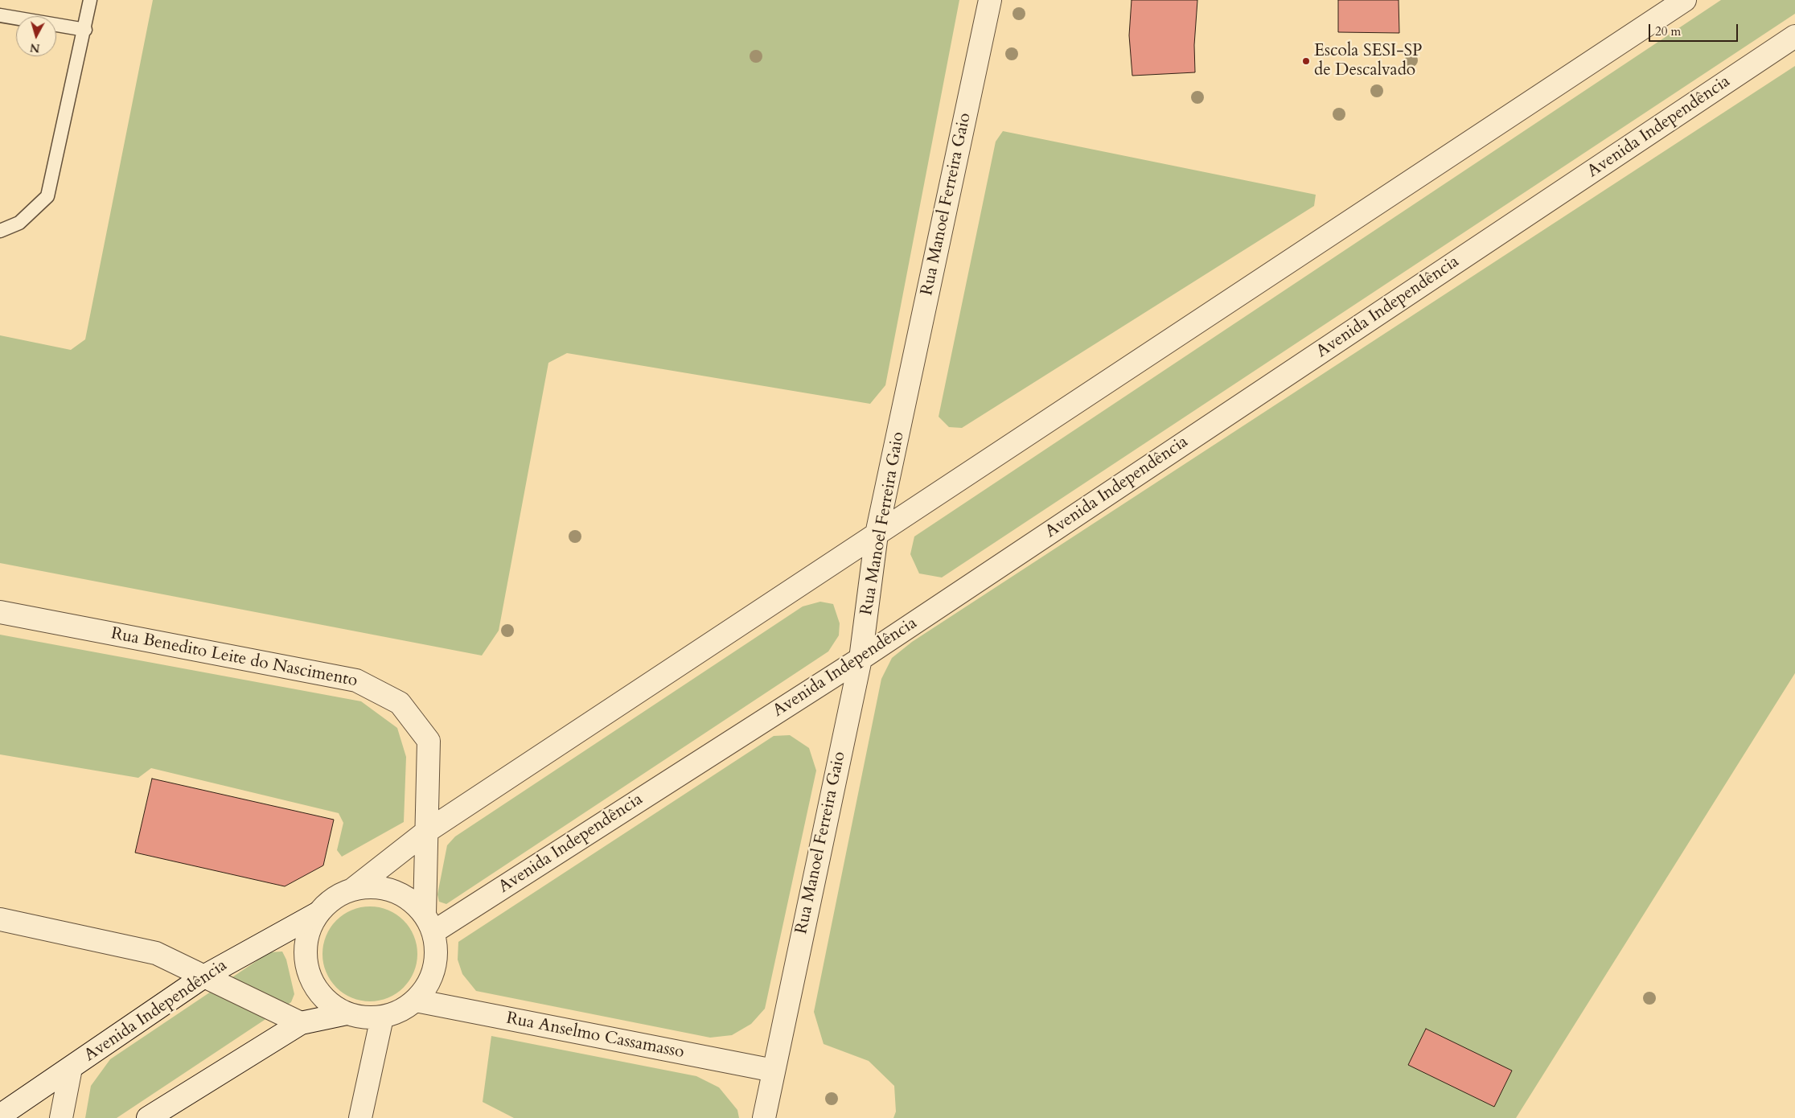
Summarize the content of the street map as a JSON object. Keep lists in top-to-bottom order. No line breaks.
{"streets":{"street":["Avenida Independência","Rua Manoel Ferreira Gaio","Rua Benedito Leite do Nascimento","Rua Anselmo Cassamasso"]},"crossings":[["Avenida Independência","Rua Manoel Ferreira Gaio"],["Avenida Independência","Rua Benedito Leite do Nascimento"],["Avenida Independência","Rua Anselmo Cassamasso"],["Rua Manoel Ferreira Gaio","Rua Anselmo Cassamasso"],["Rua Benedito Leite do Nascimento","Rua Anselmo Cassamasso"]],"places":["Escola SESI-SP de Descalvado"],"scale_bar":"20 m","north":"bottom"}
